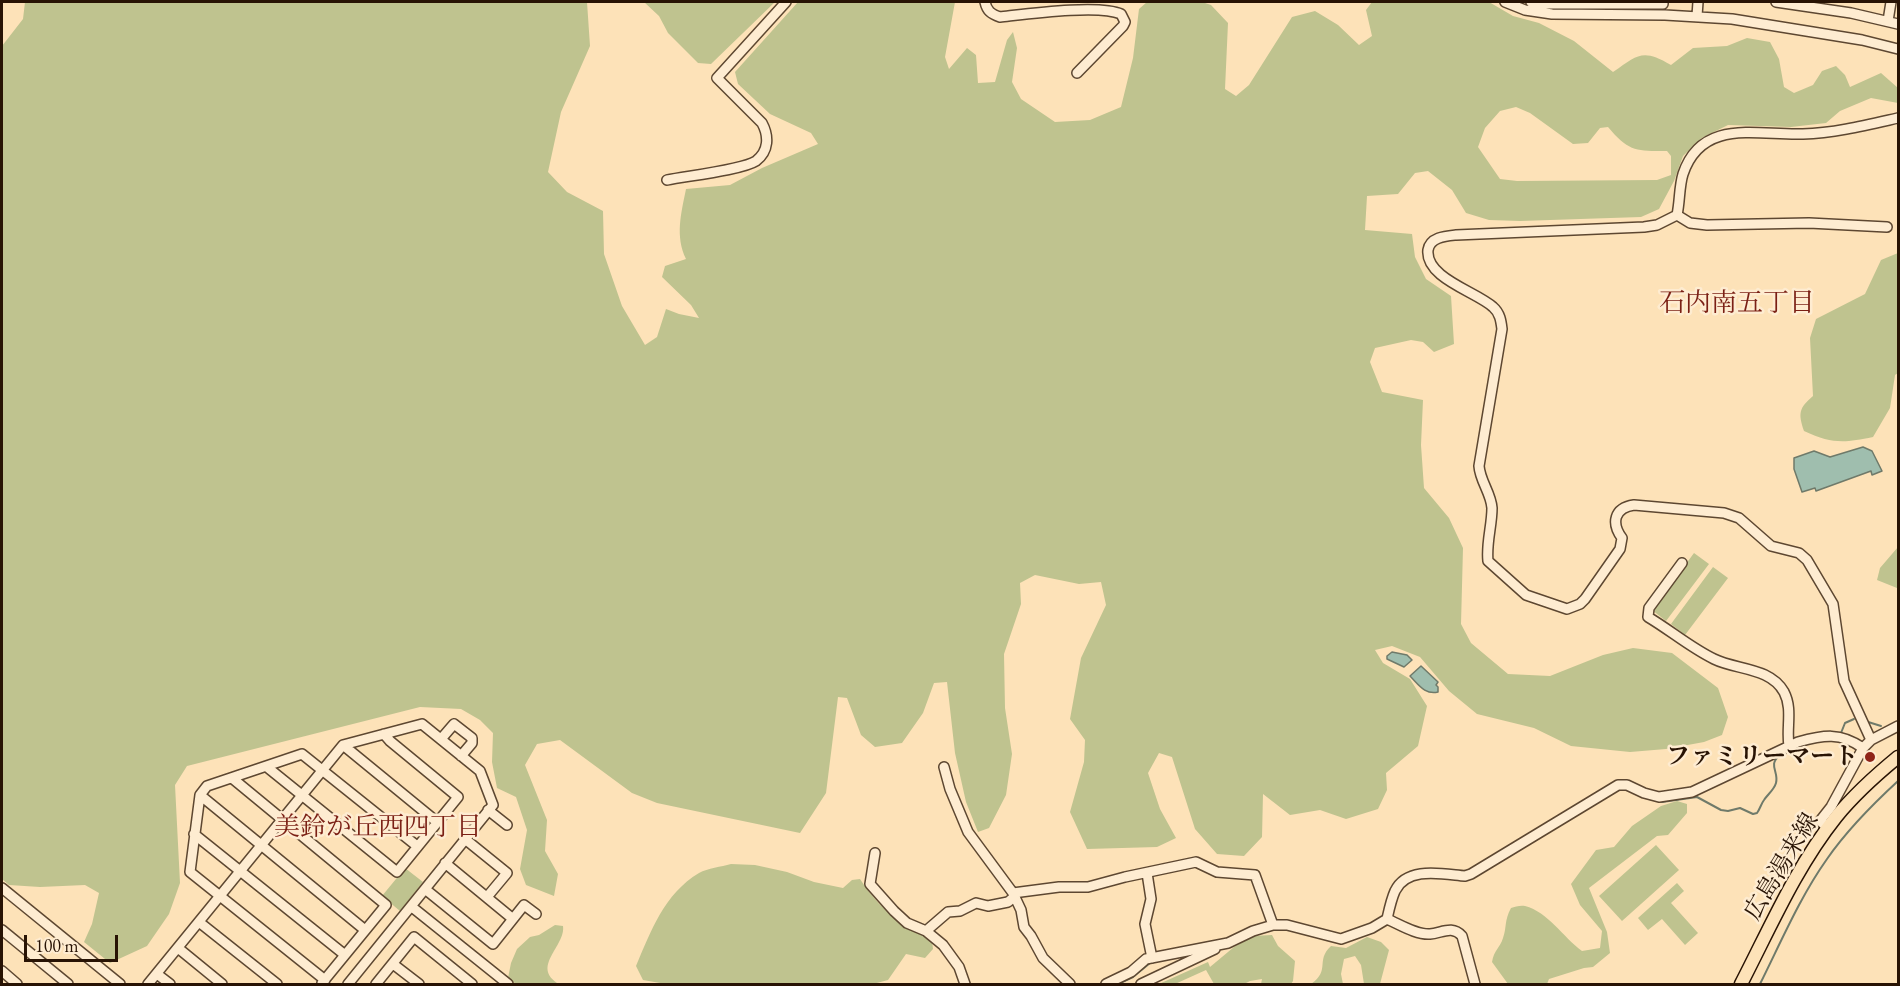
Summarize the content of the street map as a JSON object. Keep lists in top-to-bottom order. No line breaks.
{"streets":{"main road":["広島湯来線"]},"districts":["石内南五丁目","美鈴が丘西四丁目"],"places":["ファミリーマート"],"scale_bar":"100 m"}
